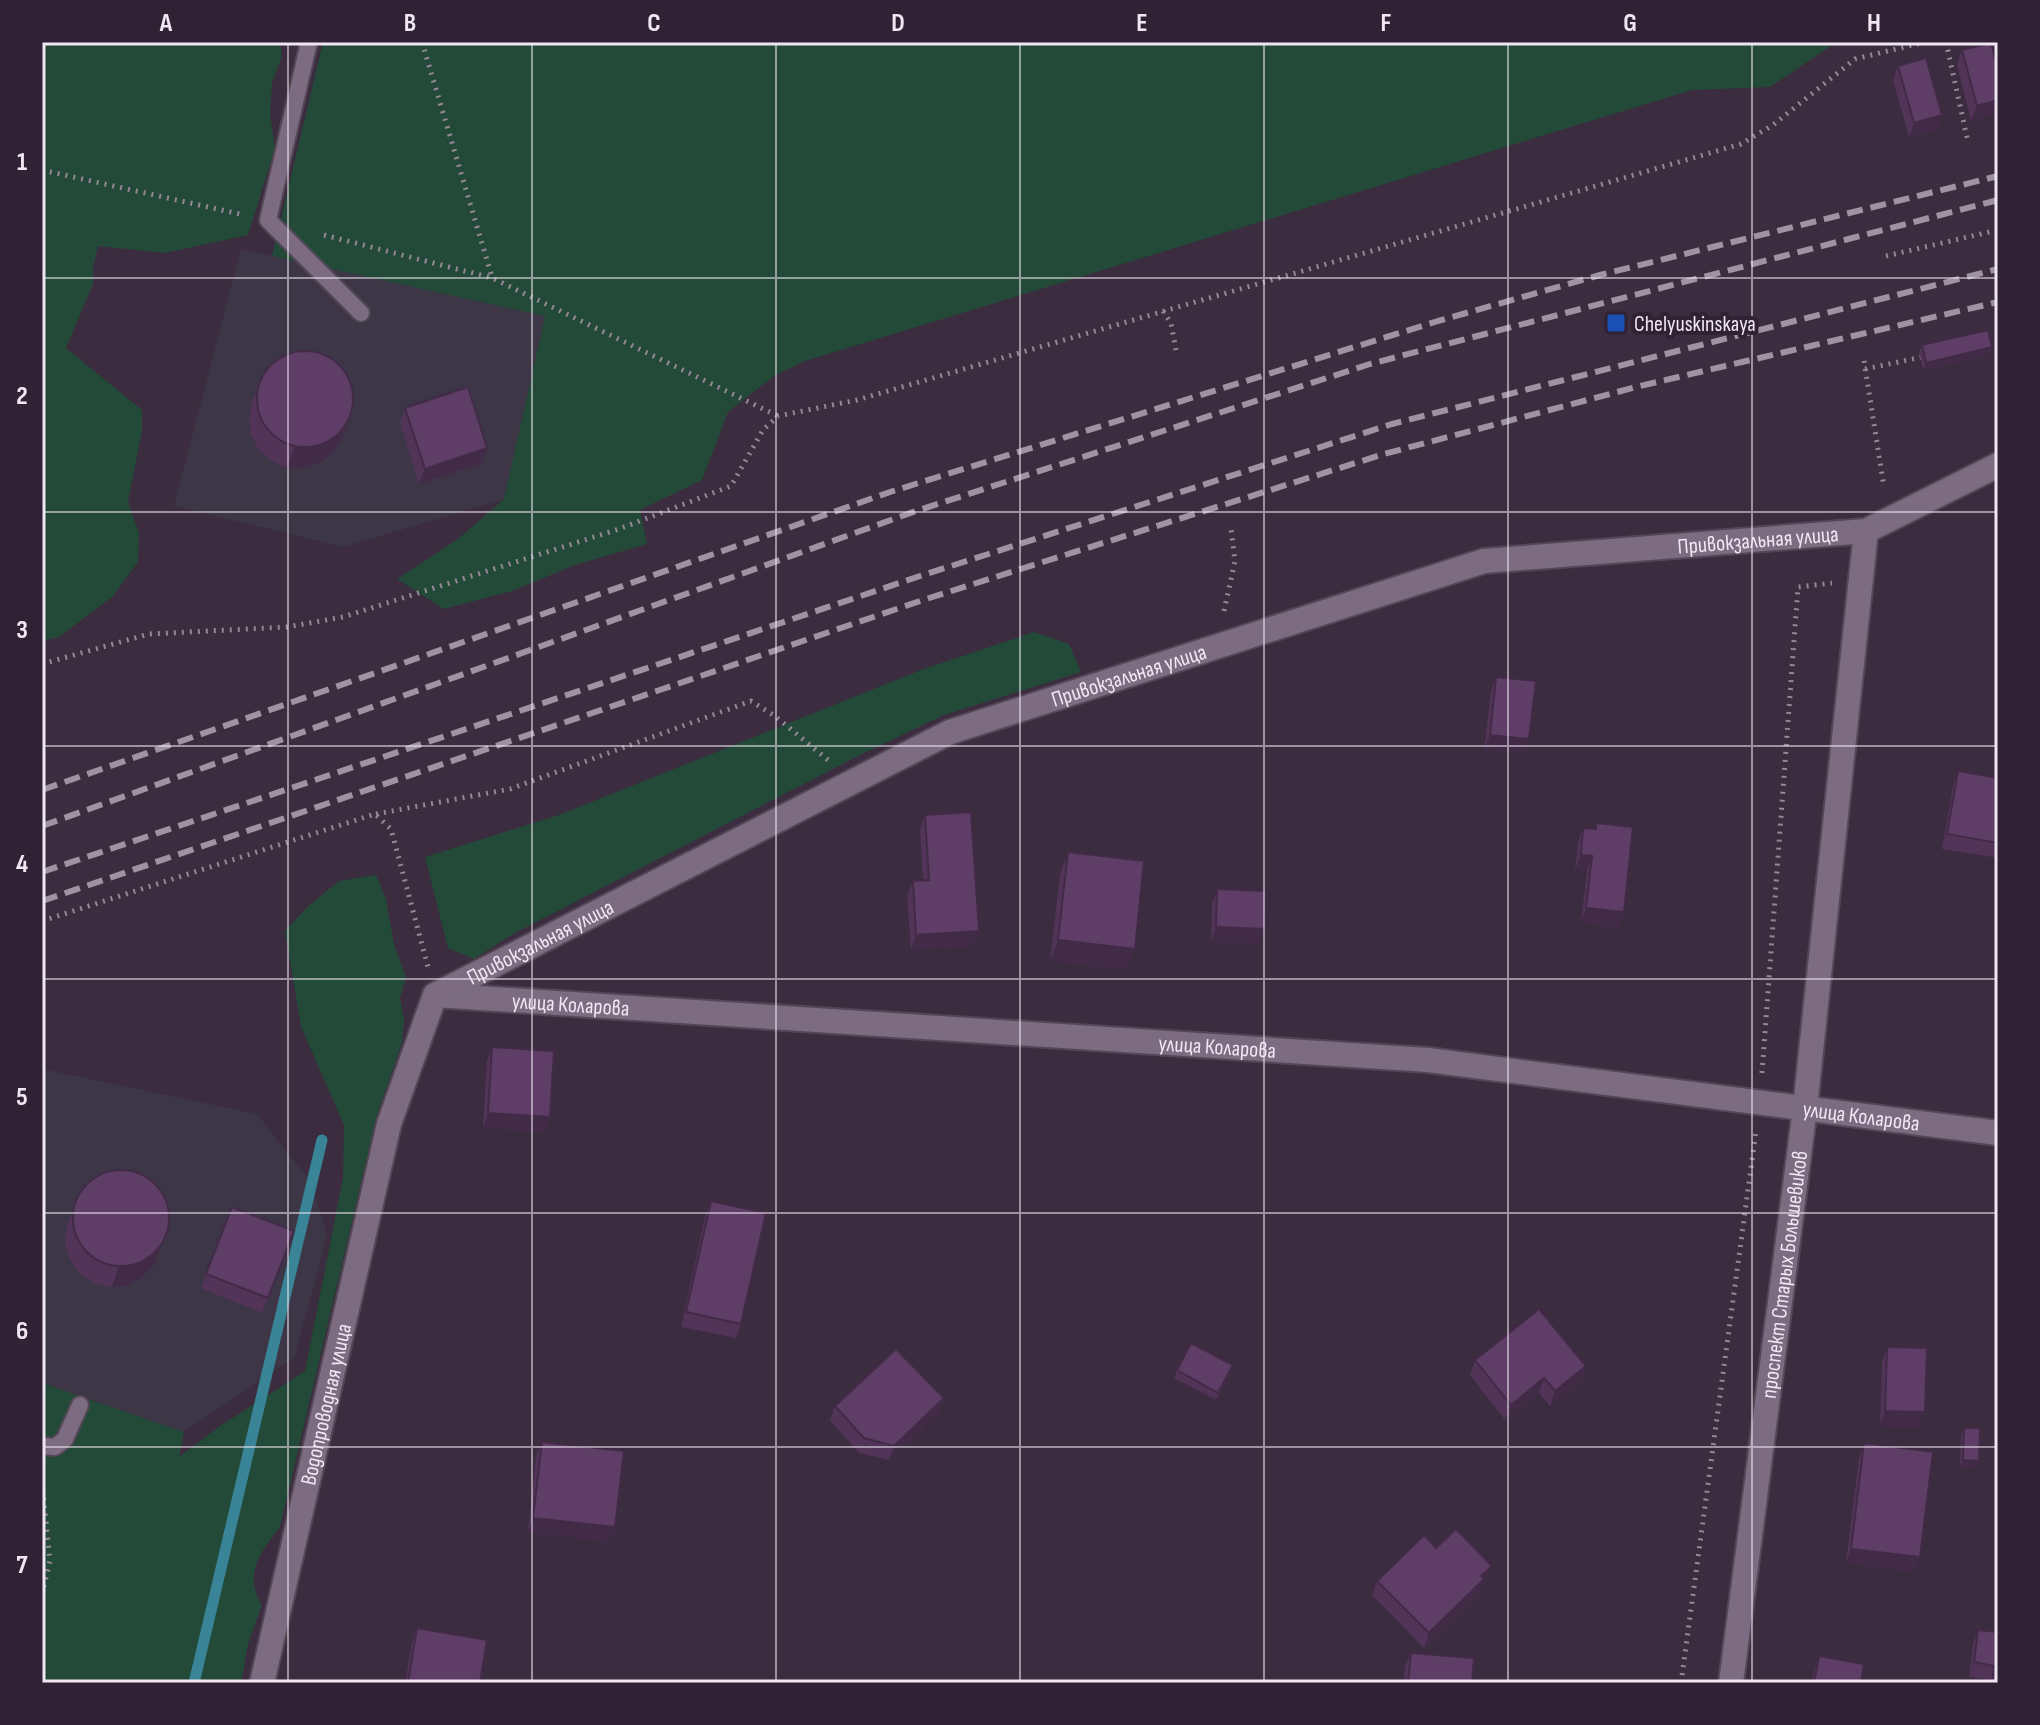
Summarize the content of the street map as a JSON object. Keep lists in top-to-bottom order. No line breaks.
{"streets":{"street":["Привокзальная улица","улица Коларова","проспект Старых Большевиков","Водопроводная улица"]},"crossings":[["Привокзальная улица","улица Коларова"],["Привокзальная улица","проспект Старых Большевиков"],["Привокзальная улица","Водопроводная улица"],["улица Коларова","проспект Старых Большевиков"],["улица Коларова","Водопроводная улица"]],"places":{"transit":["Chelyuskinskaya"]},"grid":{"columns":["A","B","C","D","E","F","G","H"],"rows":["1","2","3","4","5","6","7"]}}
